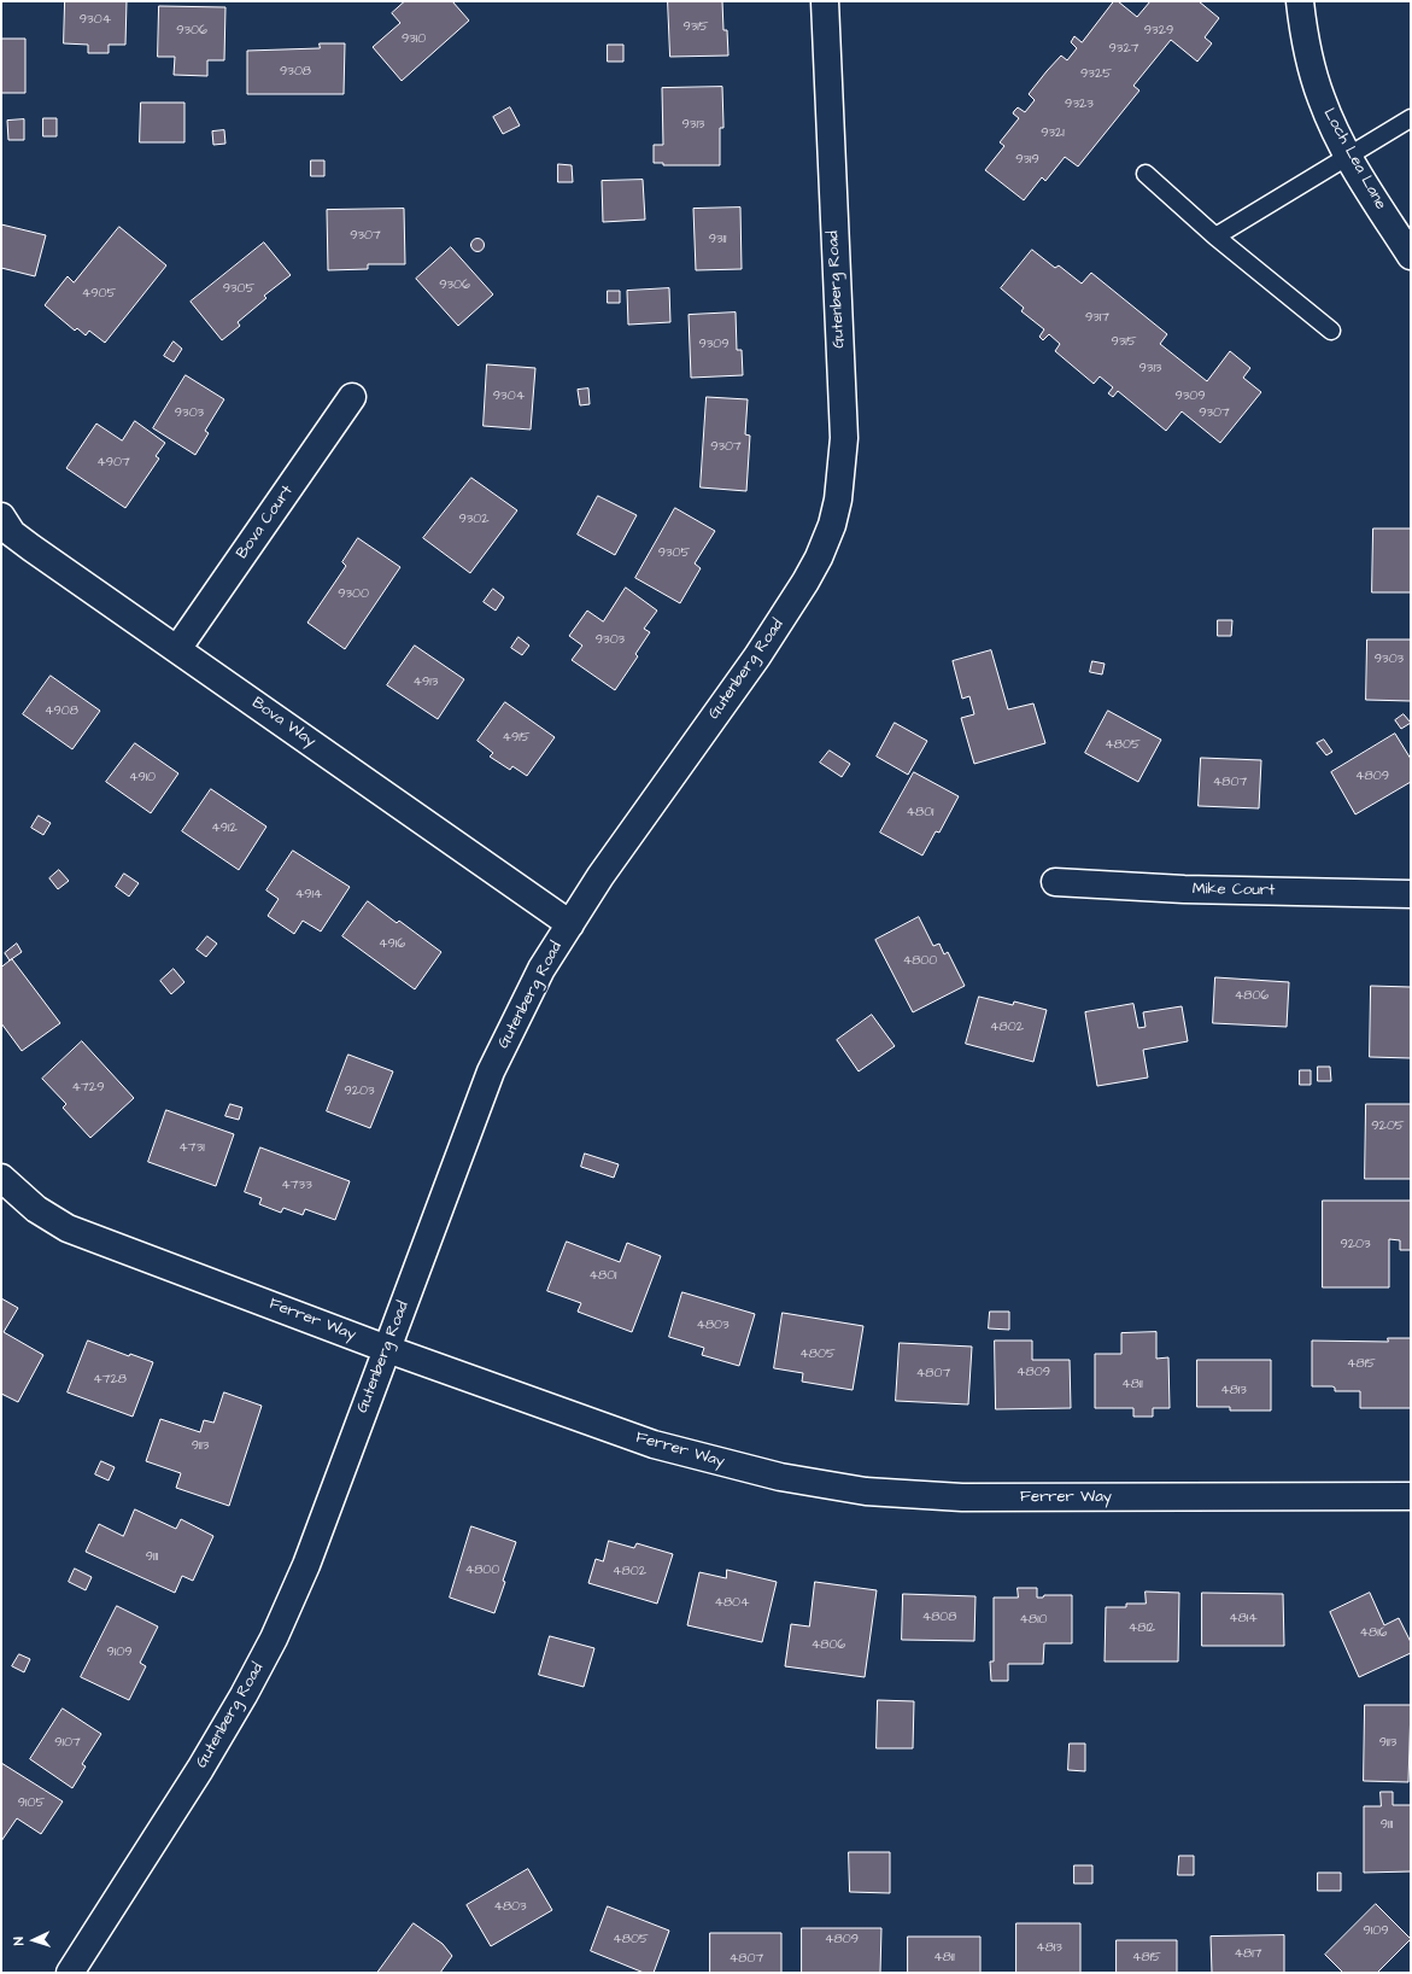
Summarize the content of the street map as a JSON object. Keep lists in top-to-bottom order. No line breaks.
{"streets":{"street":["Loch Lea Lane","Gutenberg Road","Bova Court","Bova Way","Mike Court","Ferrer Way"]},"crossings":[["Gutenberg Road","Bova Way"],["Gutenberg Road","Ferrer Way"],["Bova Court","Bova Way"]],"house_numbers":["9304","9315","9306","9329","9310","9327","9308","9325","9323","9313","9321","9319","9307","9311","9306","9305","4905","9317","9315","9309","9313","9304","9309","9303","9307","9307","4907","9302","9305","9300","9303","9303","4913","4908","4915","4805","4809","4910","4807","4801","4912","4914","4916","4800","4806","4802","4729","9203","9205","4731","4733","9203","4801","4803","4805","4815","4809","4807","4728","4811","4813","9113","9111","4800","4802","4804","4808","4814","4810","4812","4816","4806","9109","9107","9113","9105","9111","4803","9109","4805","4809","4813","4817","4811","4815","4807"],"north":"left"}
